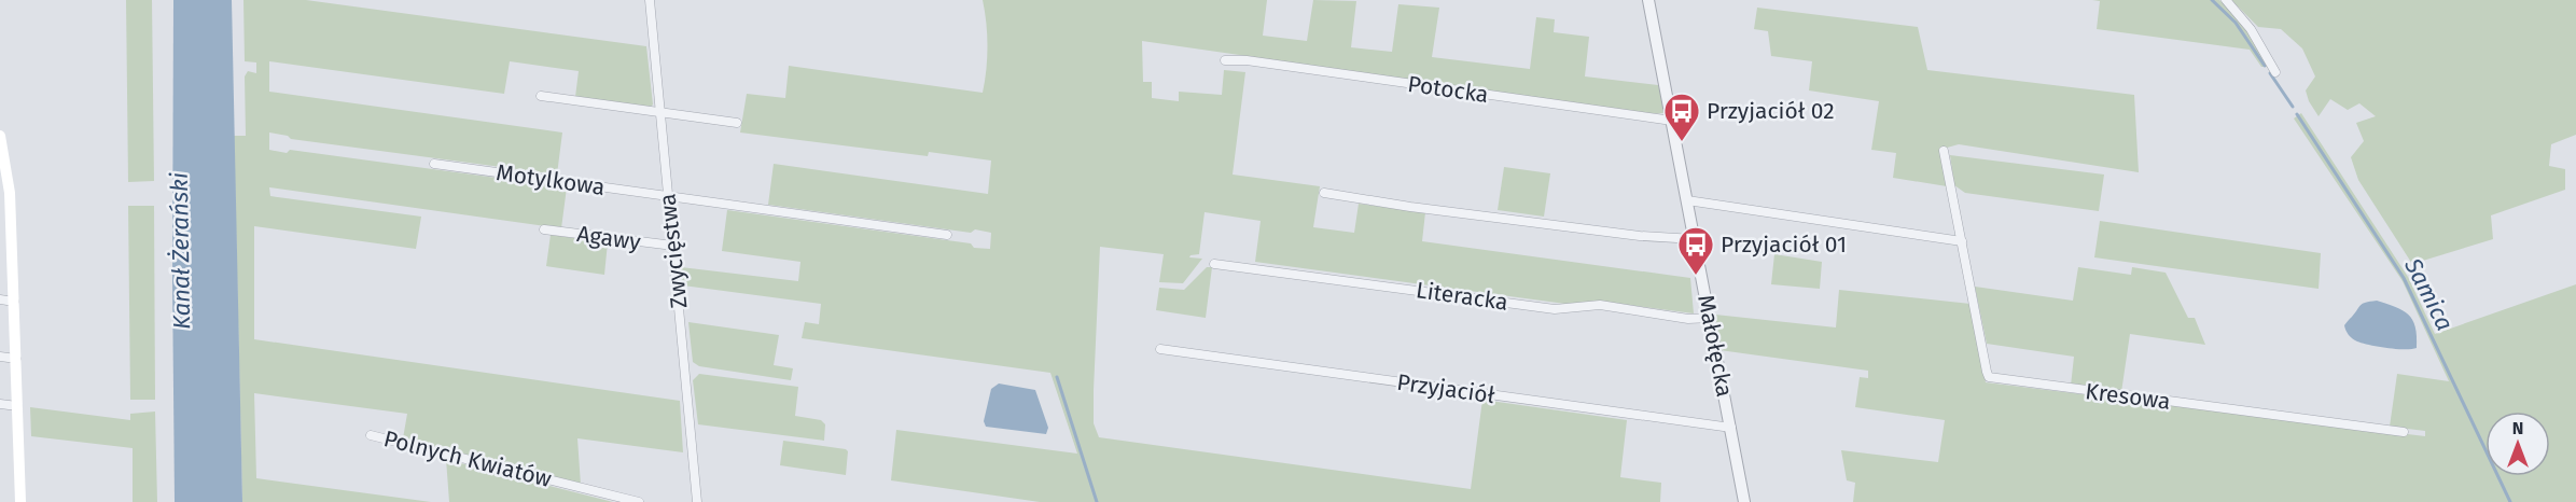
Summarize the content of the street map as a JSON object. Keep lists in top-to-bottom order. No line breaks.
{"streets":{"street":["Potocka","Motylkowa","Agawy","Zwycięstwa","Literacka","Małołęcka","Przyjaciół","Kresowa","Polnych Kwiatów"]},"crossings":[["Potocka","Małołęcka"],["Motylkowa","Zwycięstwa"],["Agawy","Zwycięstwa"],["Literacka","Małołęcka"],["Małołęcka","Przyjaciół"]],"water":["Kanał Żerański","Samica"],"places":{"bus stop":["Przyjaciół 02","Przyjaciół 01"]},"north":"top"}
